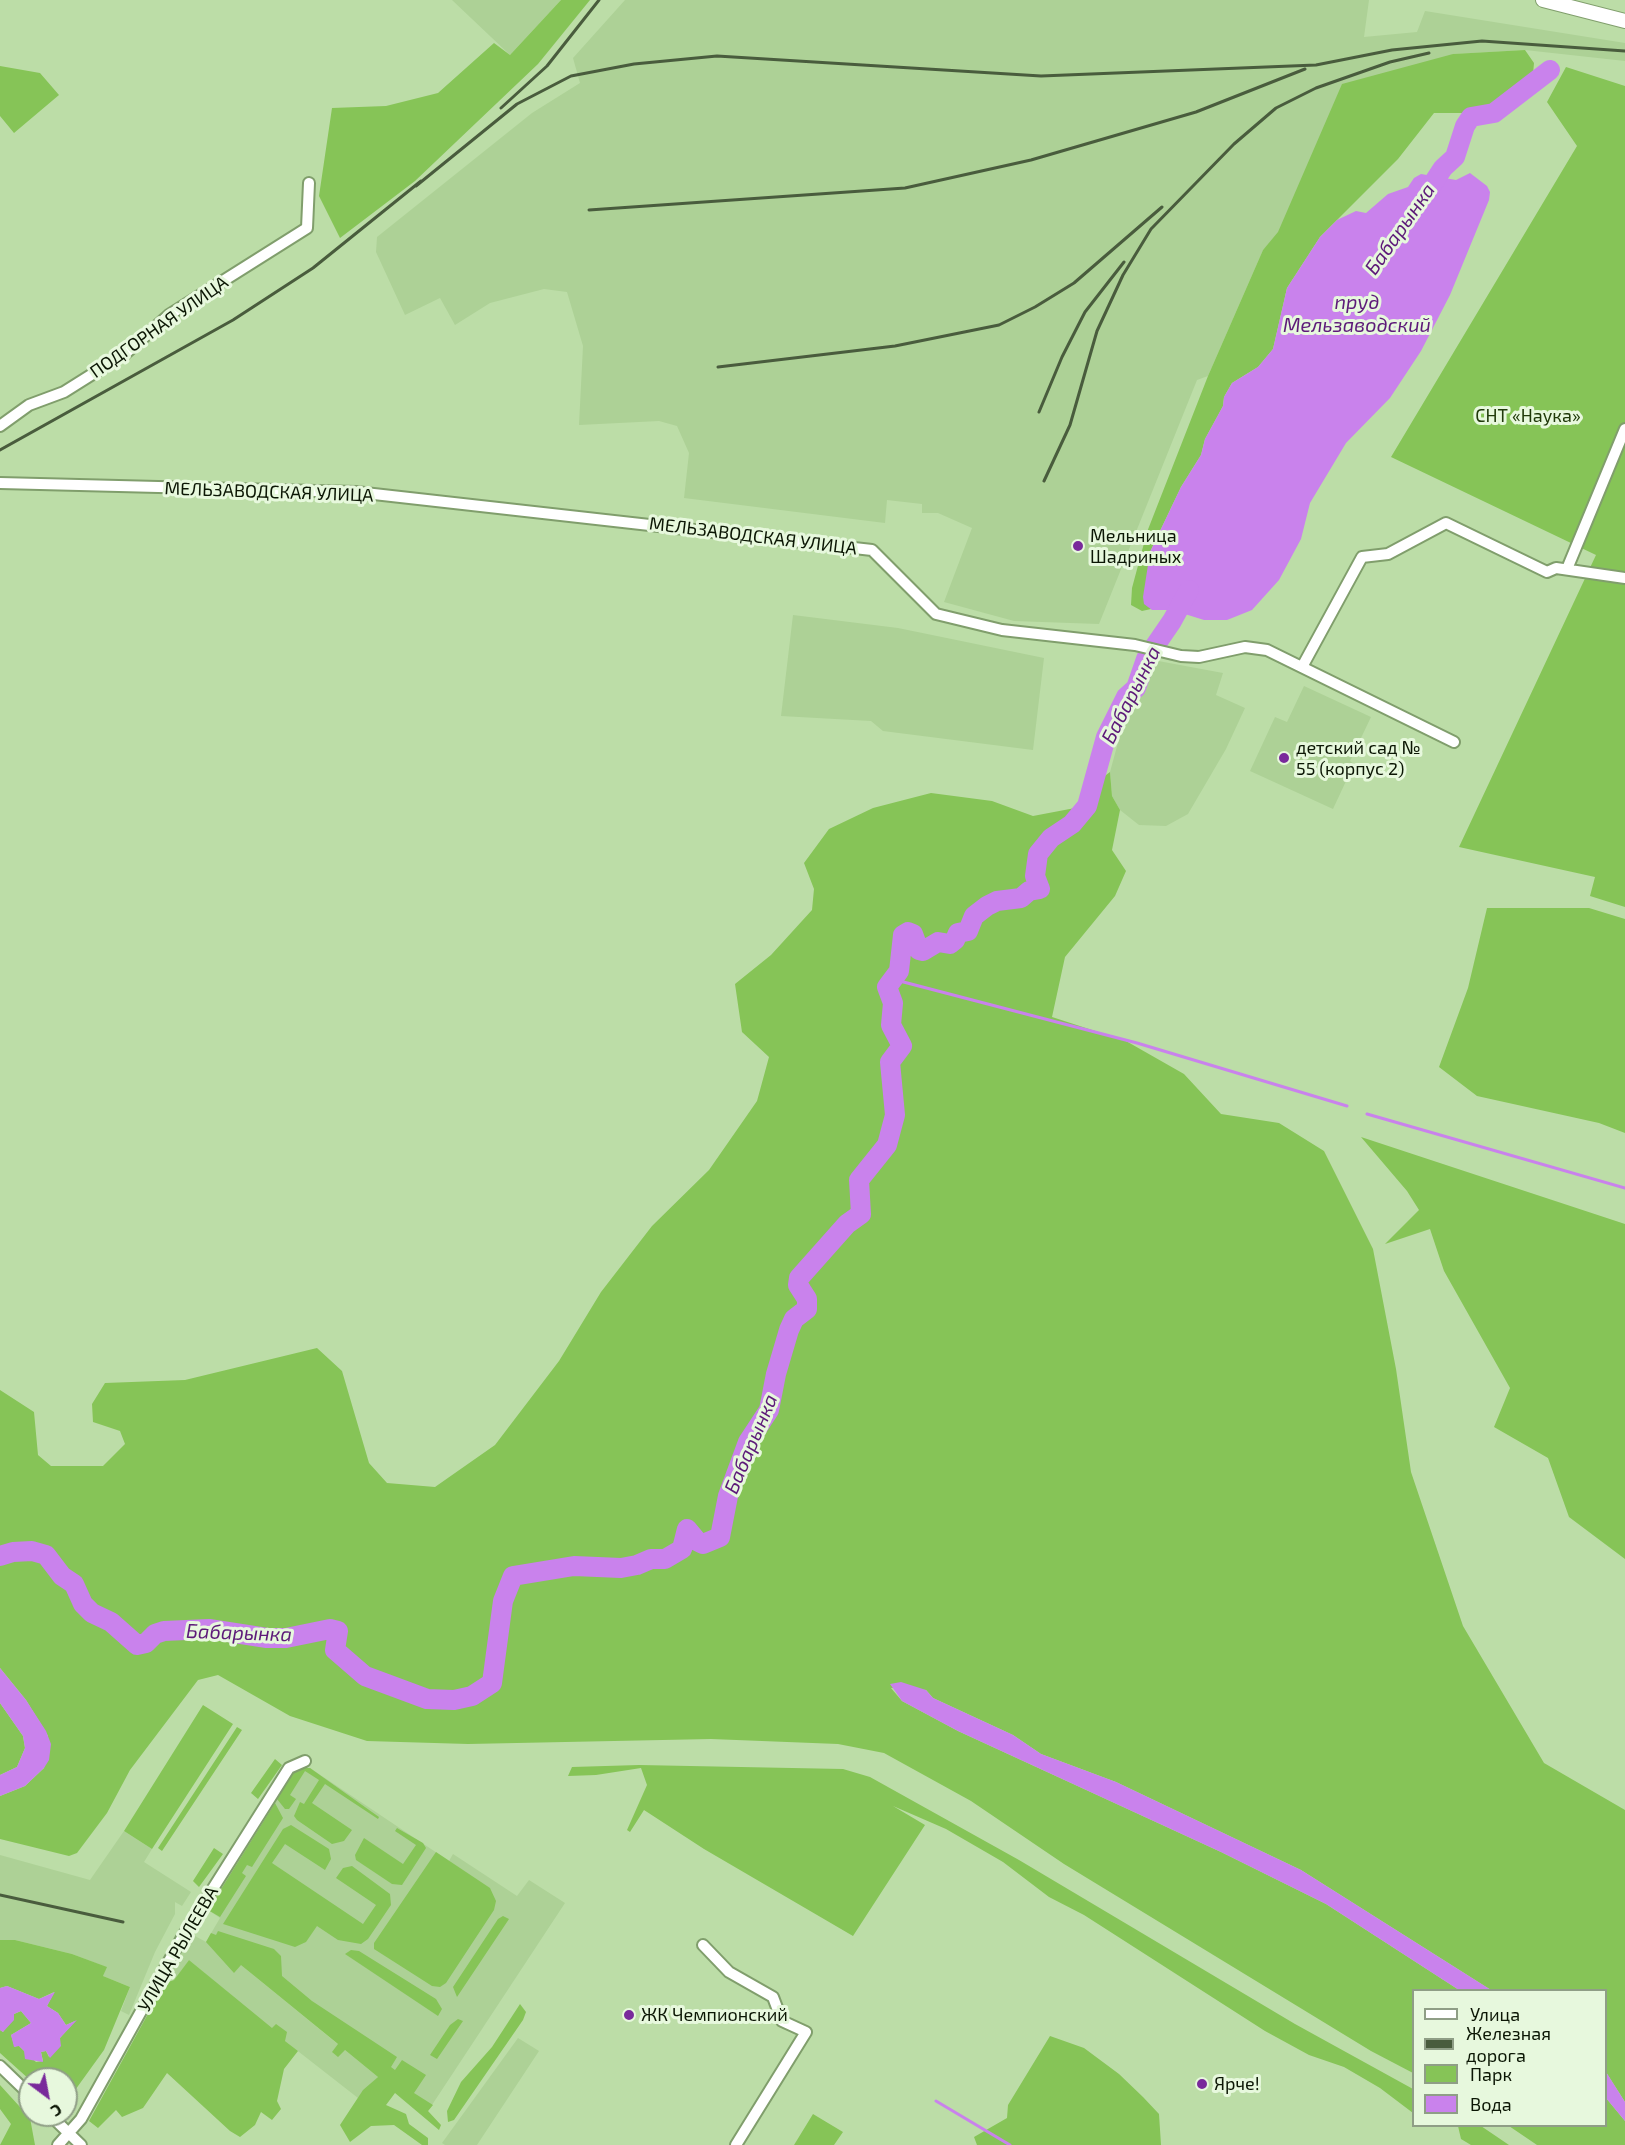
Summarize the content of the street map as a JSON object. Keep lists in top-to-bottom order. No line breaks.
{"streets":{"street":["ПОДГОРНАЯ УЛИЦА","МЕЛЬЗАВОДСКАЯ УЛИЦА","УЛИЦА РЫЛЕЕВА"]},"water":["Бабарынка","пруд Мельзаводский"],"parks":["СНТ «Наука»"],"places":["Мельница Шадриных","детский сад № 55 (корпус 2)","ЖК Чемпионский","Ярче!"],"legend":["Улица","Железная дорога","Парк","Вода"],"north":"bottom right"}
